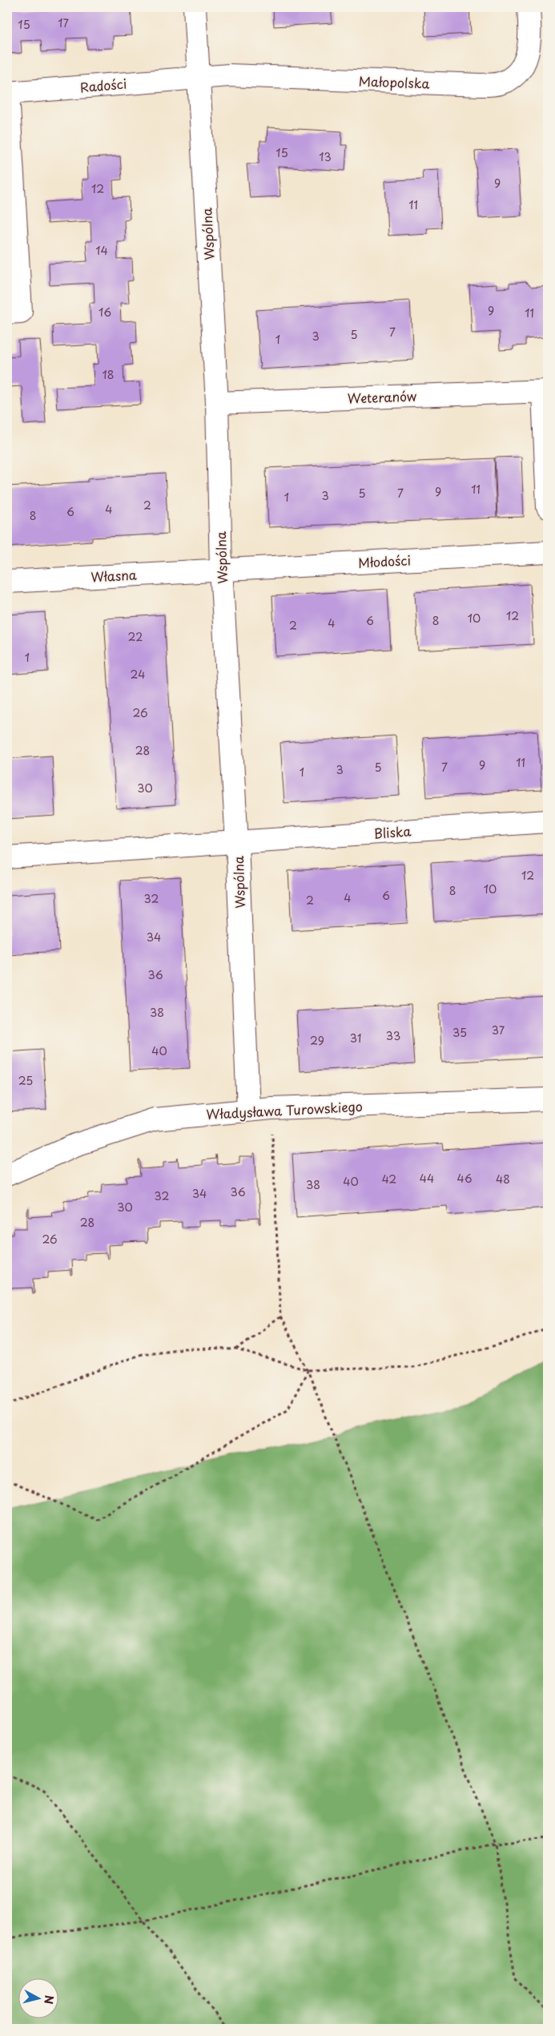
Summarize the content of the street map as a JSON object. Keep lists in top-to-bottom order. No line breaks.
{"streets":{"street":["Małopolska","Radości","Wspólna","Weteranów","Młodości","Własna","Bliska","Władysława Turowskiego"]},"crossings":[["Małopolska","Radości"],["Małopolska","Wspólna"],["Radości","Wspólna"],["Wspólna","Weteranów"],["Wspólna","Młodości"],["Wspólna","Własna"],["Wspólna","Bliska"],["Wspólna","Władysława Turowskiego"],["Młodości","Własna"]],"house_numbers":["17","15","15","13","9","12","11","14","9","16","11","7","5","3","1","18","11","9","5","7","3","1","2","4","6","8","12","10","6","8","4","2","22","1","24","26","28","11","9","5","7","3","1","30","12","10","8","6","4","32","2","34","36","38","37","35","33","31","29","40","25","44","46","42","48","40","38","36","34","32","30","28","26"],"north":"right"}
